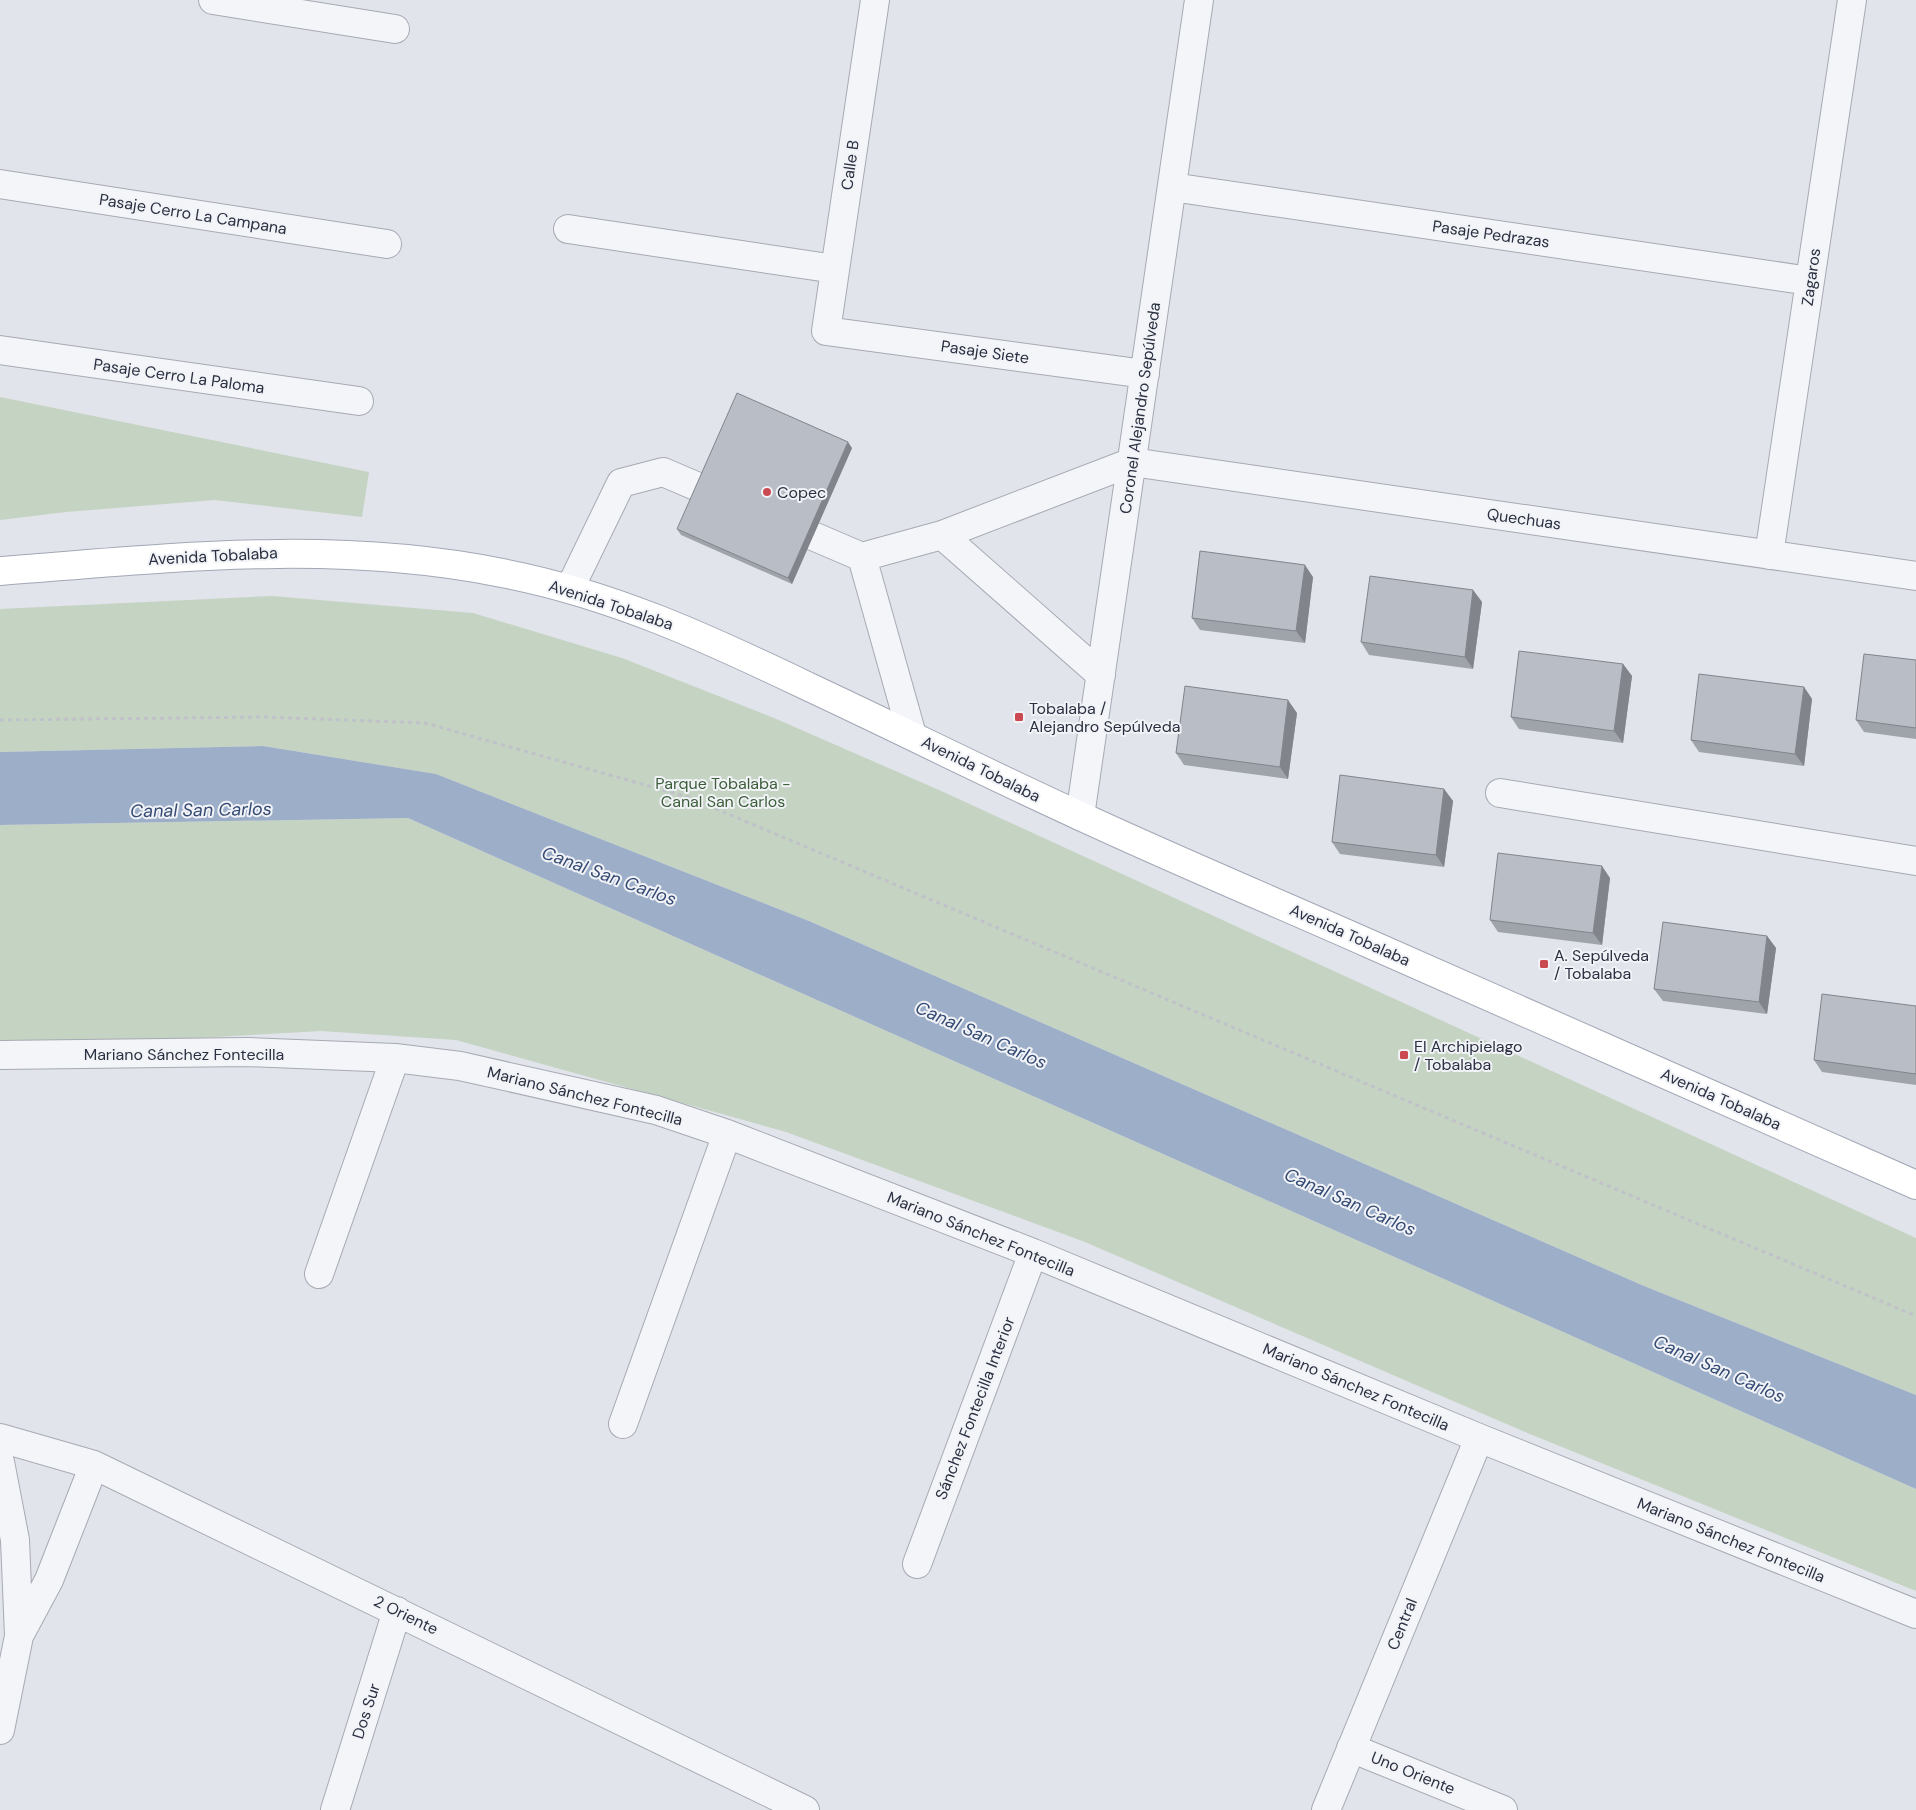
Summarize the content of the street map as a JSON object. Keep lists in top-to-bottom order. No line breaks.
{"streets":{"main road":["Avenida Tobalaba"],"street":["Calle B","Pasaje Cerro La Campana","Pasaje Pedrazas","Zagaros","Pasaje Siete","Pasaje Cerro La Paloma","Coronel Alejandro Sepúlveda","Quechuas","Mariano Sánchez Fontecilla","Sánchez Fontecilla Interior","2 Oriente","Central","Dos Sur","Uno Oriente"]},"crossings":[["Calle B","Pasaje Siete"],["Pasaje Pedrazas","Zagaros"],["Pasaje Pedrazas","Coronel Alejandro Sepúlveda"],["Zagaros","Quechuas"],["Pasaje Siete","Coronel Alejandro Sepúlveda"],["Coronel Alejandro Sepúlveda","Quechuas"],["Coronel Alejandro Sepúlveda","Avenida Tobalaba"],["Mariano Sánchez Fontecilla","Sánchez Fontecilla Interior"],["Mariano Sánchez Fontecilla","Central"],["2 Oriente","Dos Sur"],["Central","Uno Oriente"]],"water":["Canal San Carlos"],"parks":["Parque Tobalaba - Canal San Carlos"],"places":{"other":["Copec"],"transit":["Tobalaba / Alejandro Sepúlveda","A. Sepúlveda / Tobalaba","El Archipielago / Tobalaba"]}}
